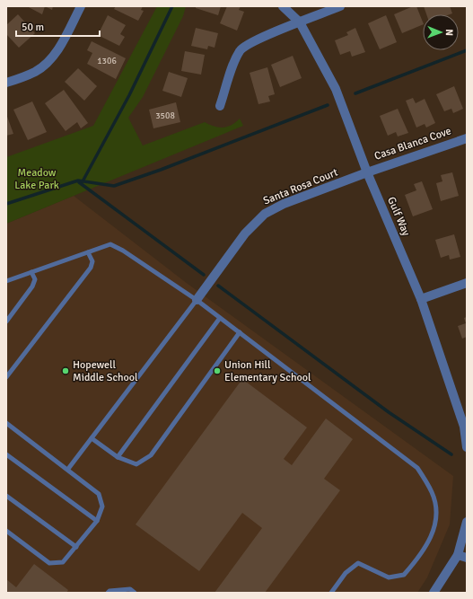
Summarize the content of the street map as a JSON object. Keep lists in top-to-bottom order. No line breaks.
{"streets":{"street":["Casa Blanca Cove","Santa Rosa Court","Gulf Way"]},"crossings":[["Casa Blanca Cove","Santa Rosa Court"],["Casa Blanca Cove","Gulf Way"],["Santa Rosa Court","Gulf Way"]],"parks":["Meadow Lake Park"],"places":["Hopewell Middle School","Union Hill Elementary School"],"house_numbers":["1306","3508"],"scale_bar":"50 m","north":"right"}
